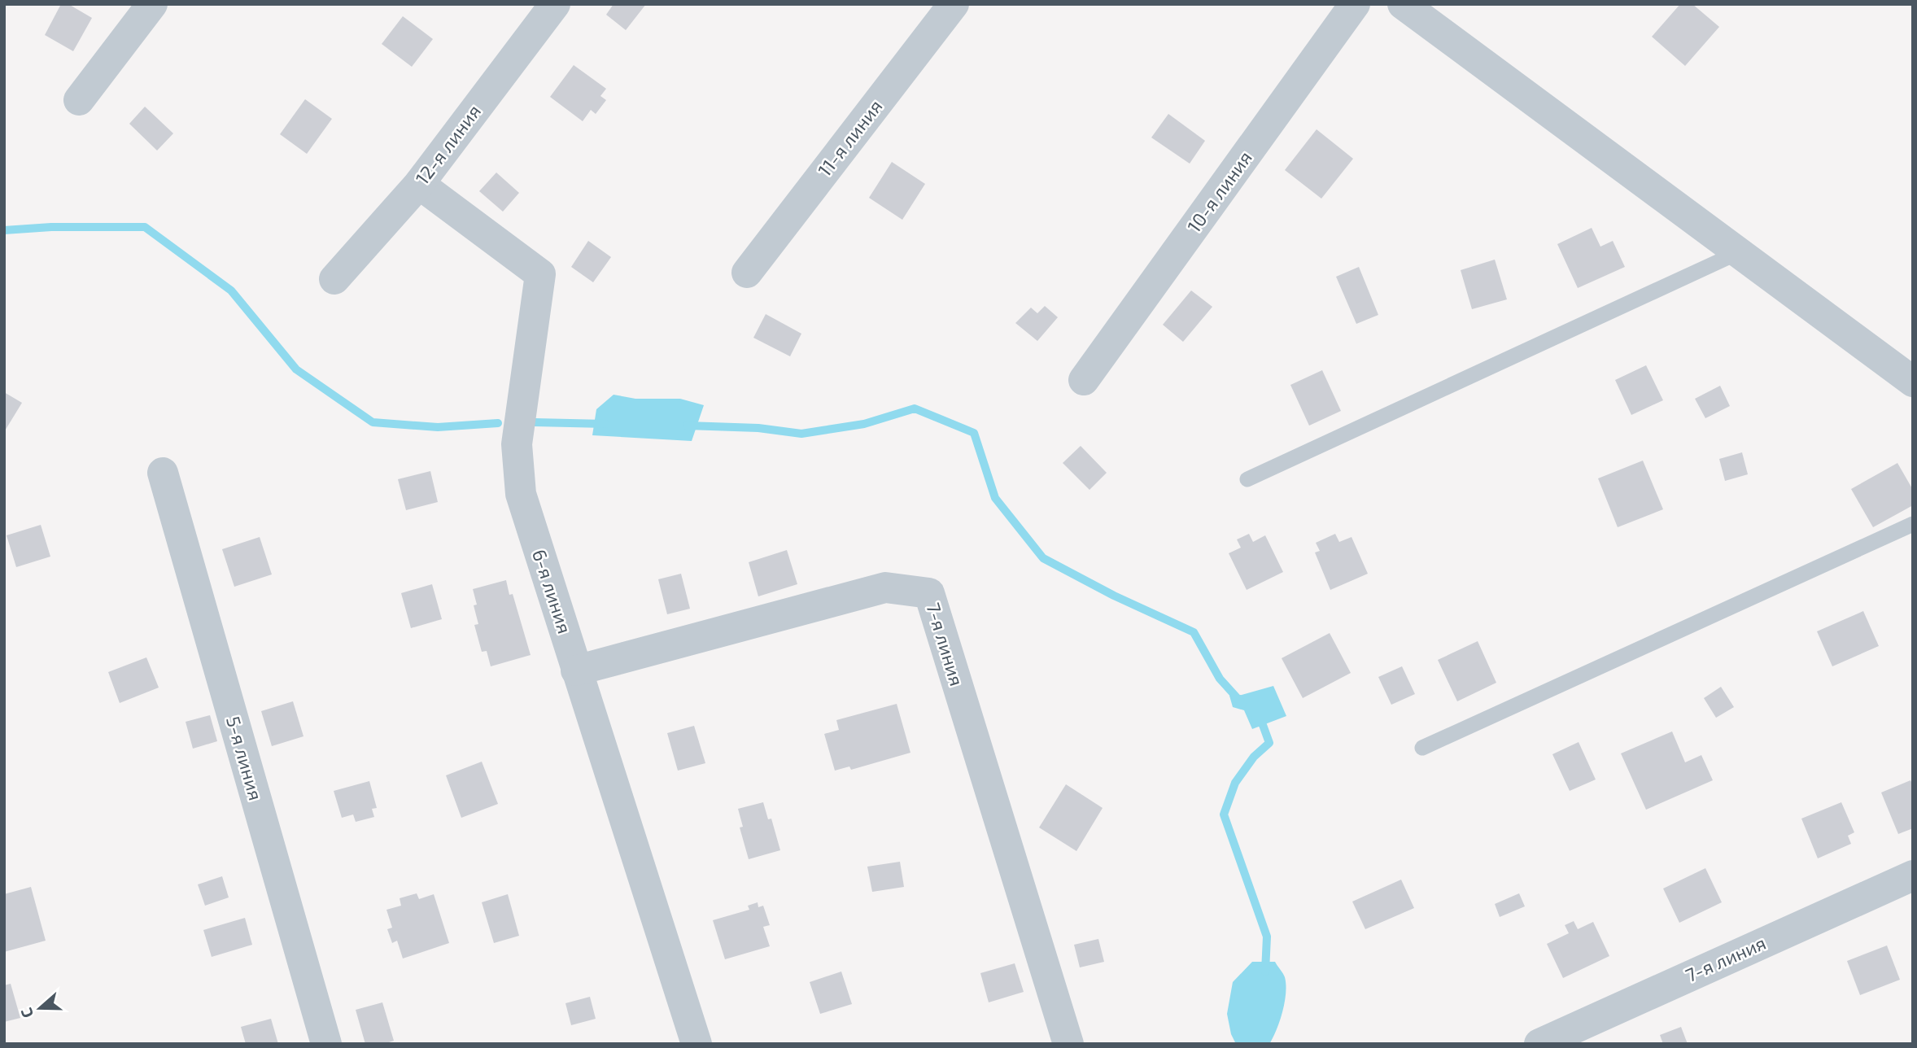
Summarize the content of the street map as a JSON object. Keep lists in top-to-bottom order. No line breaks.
{"streets":{"street":["11-я линия","12-я линия","10-я линия","6-я линия","7-я линия","5-я линия"]},"crossings":[["12-я линия","6-я линия"],["6-я линия","7-я линия"]],"north":"left"}
